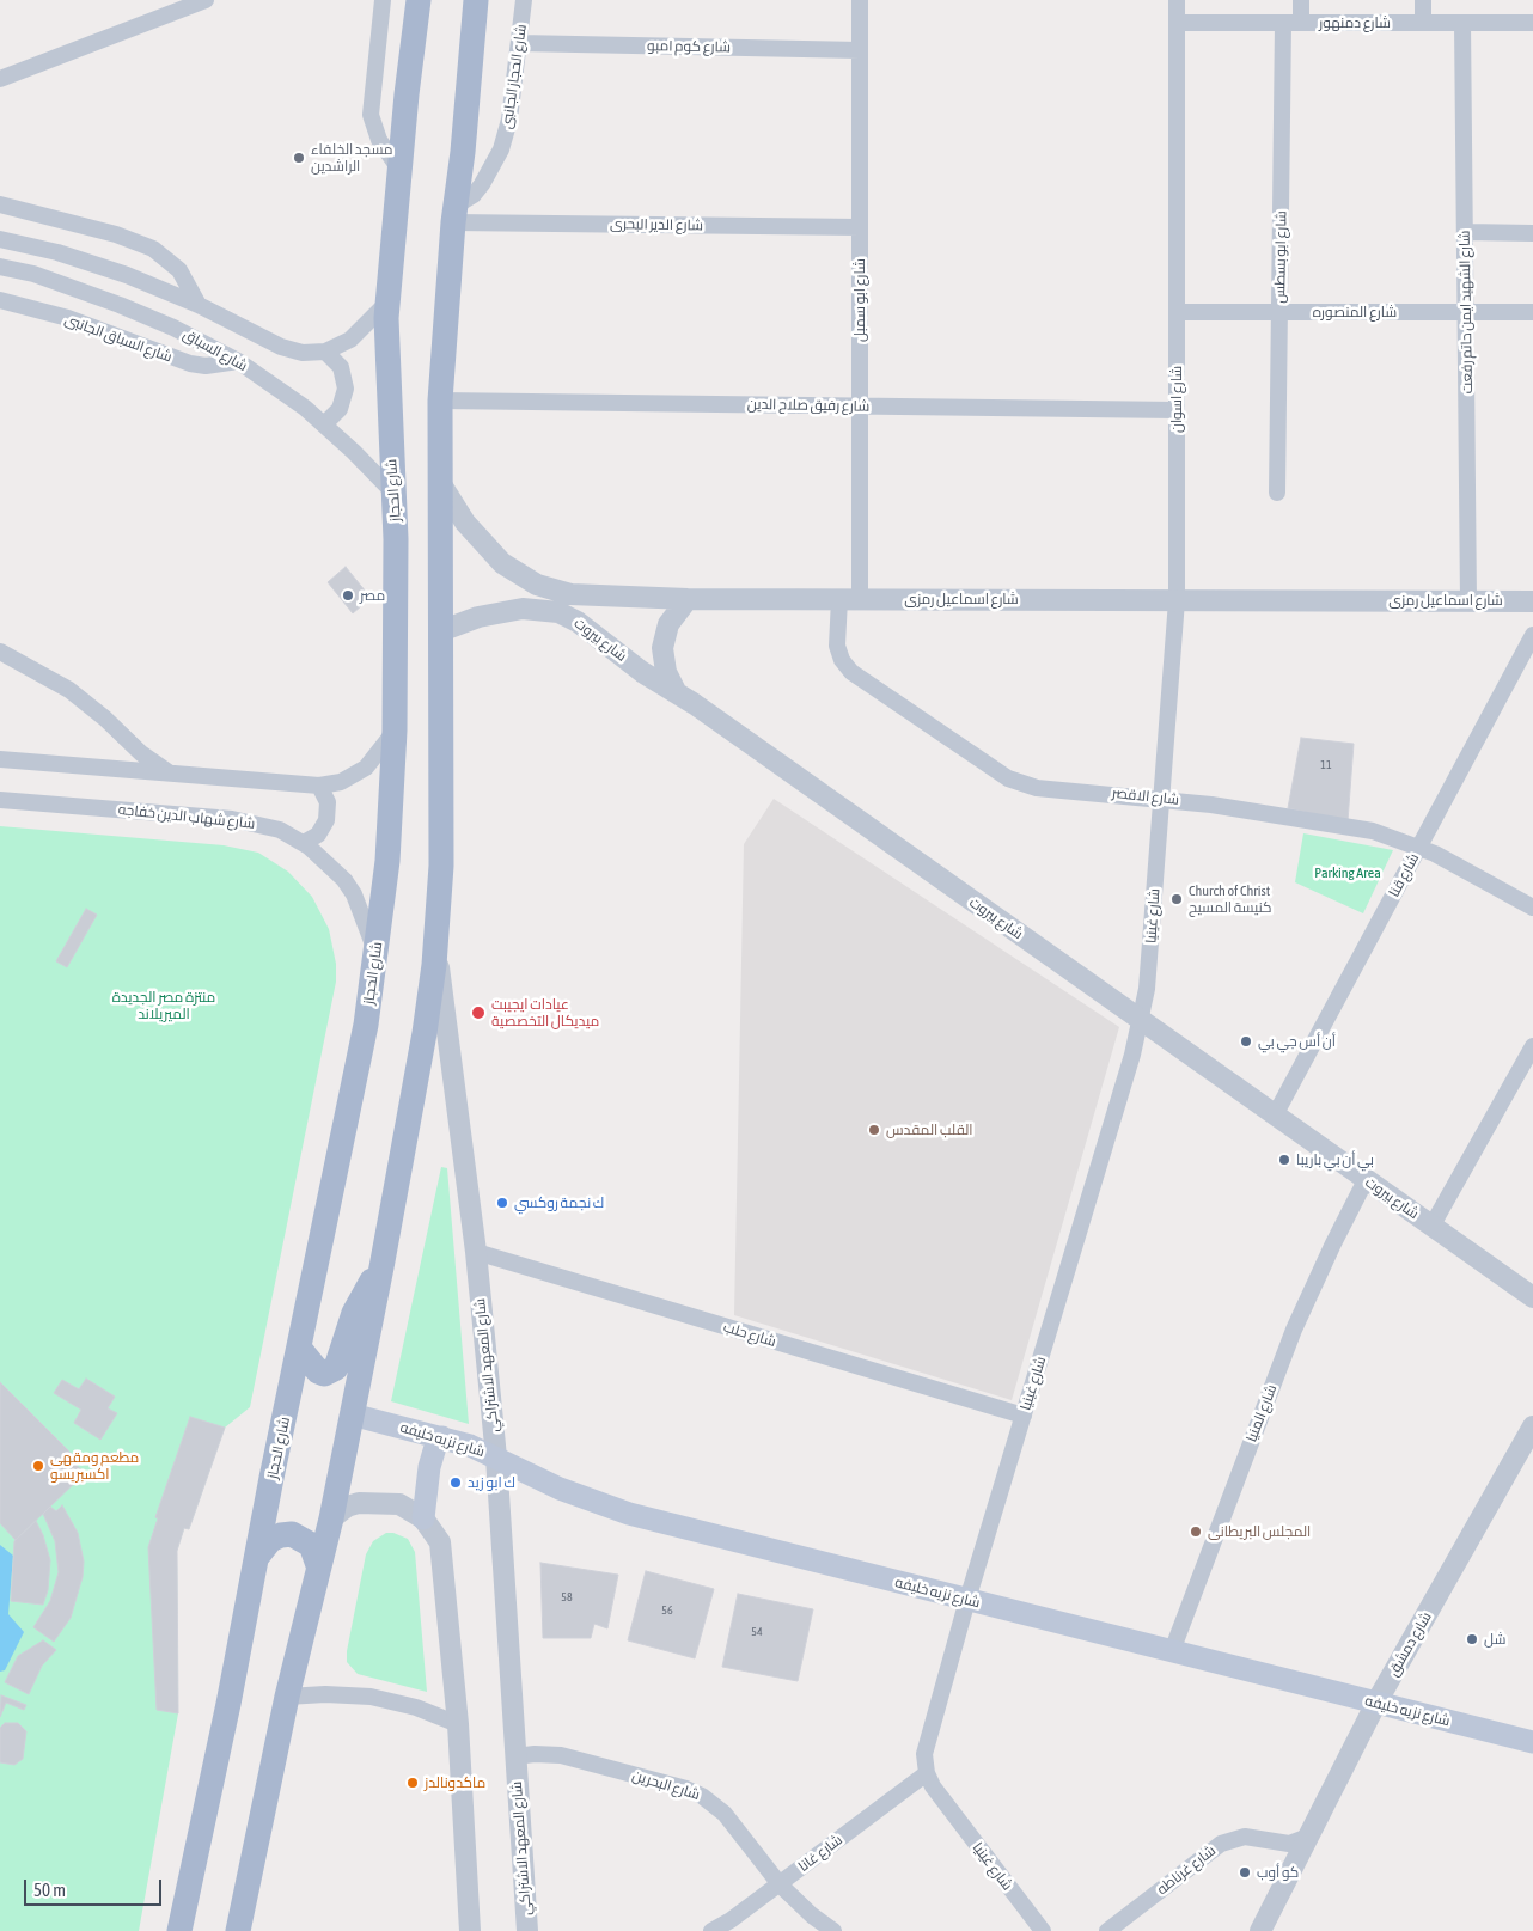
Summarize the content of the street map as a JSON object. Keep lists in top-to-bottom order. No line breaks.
{"streets":{"main road":["شارع الحجاز","شارع نزيه خليفه"],"street":["شارع دمنهور","شارع كوم امبو","شارع الحجاز الجانبى","شارع الدير البحرى","شارع ابو بسطس","شارع ابو سمبل","شارع المنصوره","شارع الشهيد ايمن حاتم رفعت","شارع السباق الجانبى","شارع السباق","شارع اسوان","شارع رفيق صلاح الدين","شارع اسماعيل رمزى","شارع بيروت","شارع الاقصر","شارع شهاب الدين خفاجه","شارع قنا","شارع غينيا","شارع حلب","شارع المعهد الاشتراكي","شارع المنيا","شارع دمشق","شارع البحرين","شارع غانا","شارع غرناطه"]},"crossings":[["شارع دمنهور","شارع ابو بسطس"],["شارع دمنهور","شارع الشهيد ايمن حاتم رفعت"],["شارع دمنهور","شارع اسوان"],["شارع كوم امبو","شارع الحجاز الجانبى"],["شارع كوم امبو","شارع ابو سمبل"],["شارع الحجاز الجانبى","شارع الدير البحرى"],["شارع الدير البحرى","شارع ابو سمبل"],["شارع ابو بسطس","شارع المنصوره"],["شارع ابو سمبل","شارع رفيق صلاح الدين"],["شارع ابو سمبل","شارع اسماعيل رمزى"],["شارع ابو سمبل","شارع الاقصر"],["شارع المنصوره","شارع الشهيد ايمن حاتم رفعت"],["شارع المنصوره","شارع اسوان"],["شارع الشهيد ايمن حاتم رفعت","شارع اسماعيل رمزى"],["شارع السباق الجانبى","شارع السباق"],["شارع السباق","شارع الحجاز"],["شارع اسوان","شارع رفيق صلاح الدين"],["شارع اسوان","شارع اسماعيل رمزى"],["شارع اسوان","شارع الاقصر"],["شارع اسوان","شارع غينيا"],["شارع الحجاز","شارع شهاب الدين خفاجه"],["شارع اسماعيل رمزى","شارع الاقصر"],["شارع بيروت","شارع قنا"],["شارع بيروت","شارع غينيا"],["شارع بيروت","شارع المنيا"],["شارع الاقصر","شارع قنا"],["شارع الاقصر","شارع غينيا"],["شارع غينيا","شارع حلب"],["شارع غينيا","شارع نزيه خليفه"],["شارع غينيا","شارع غانا"],["شارع حلب","شارع المعهد الاشتراكي"],["شارع المعهد الاشتراكي","شارع نزيه خليفه"],["شارع المعهد الاشتراكي","شارع البحرين"],["شارع المنيا","شارع نزيه خليفه"],["شارع نزيه خليفه","شارع دمشق"],["شارع دمشق","شارع غرناطه"],["شارع البحرين","شارع غانا"]],"parks":["Parking Area","منتزة مصر الجديدة الميريلاند"],"places":["مسجد الخلفاء الراشدين","مصر","Church of Christ كنيسة المسيح","عيادات ايجيبت ميديكال التخصصية","أن أس جي بي","القلب المقدس","بي أن بي باريبا","ك نجمة روكسي","مطعم ومقهى اكسبريسو","ك ابو زيد","المجلس البريطانى","شل","ماكدونالدز","كو أوب"],"house_numbers":["11","58","56","54"],"scale_bar":"50 m"}
